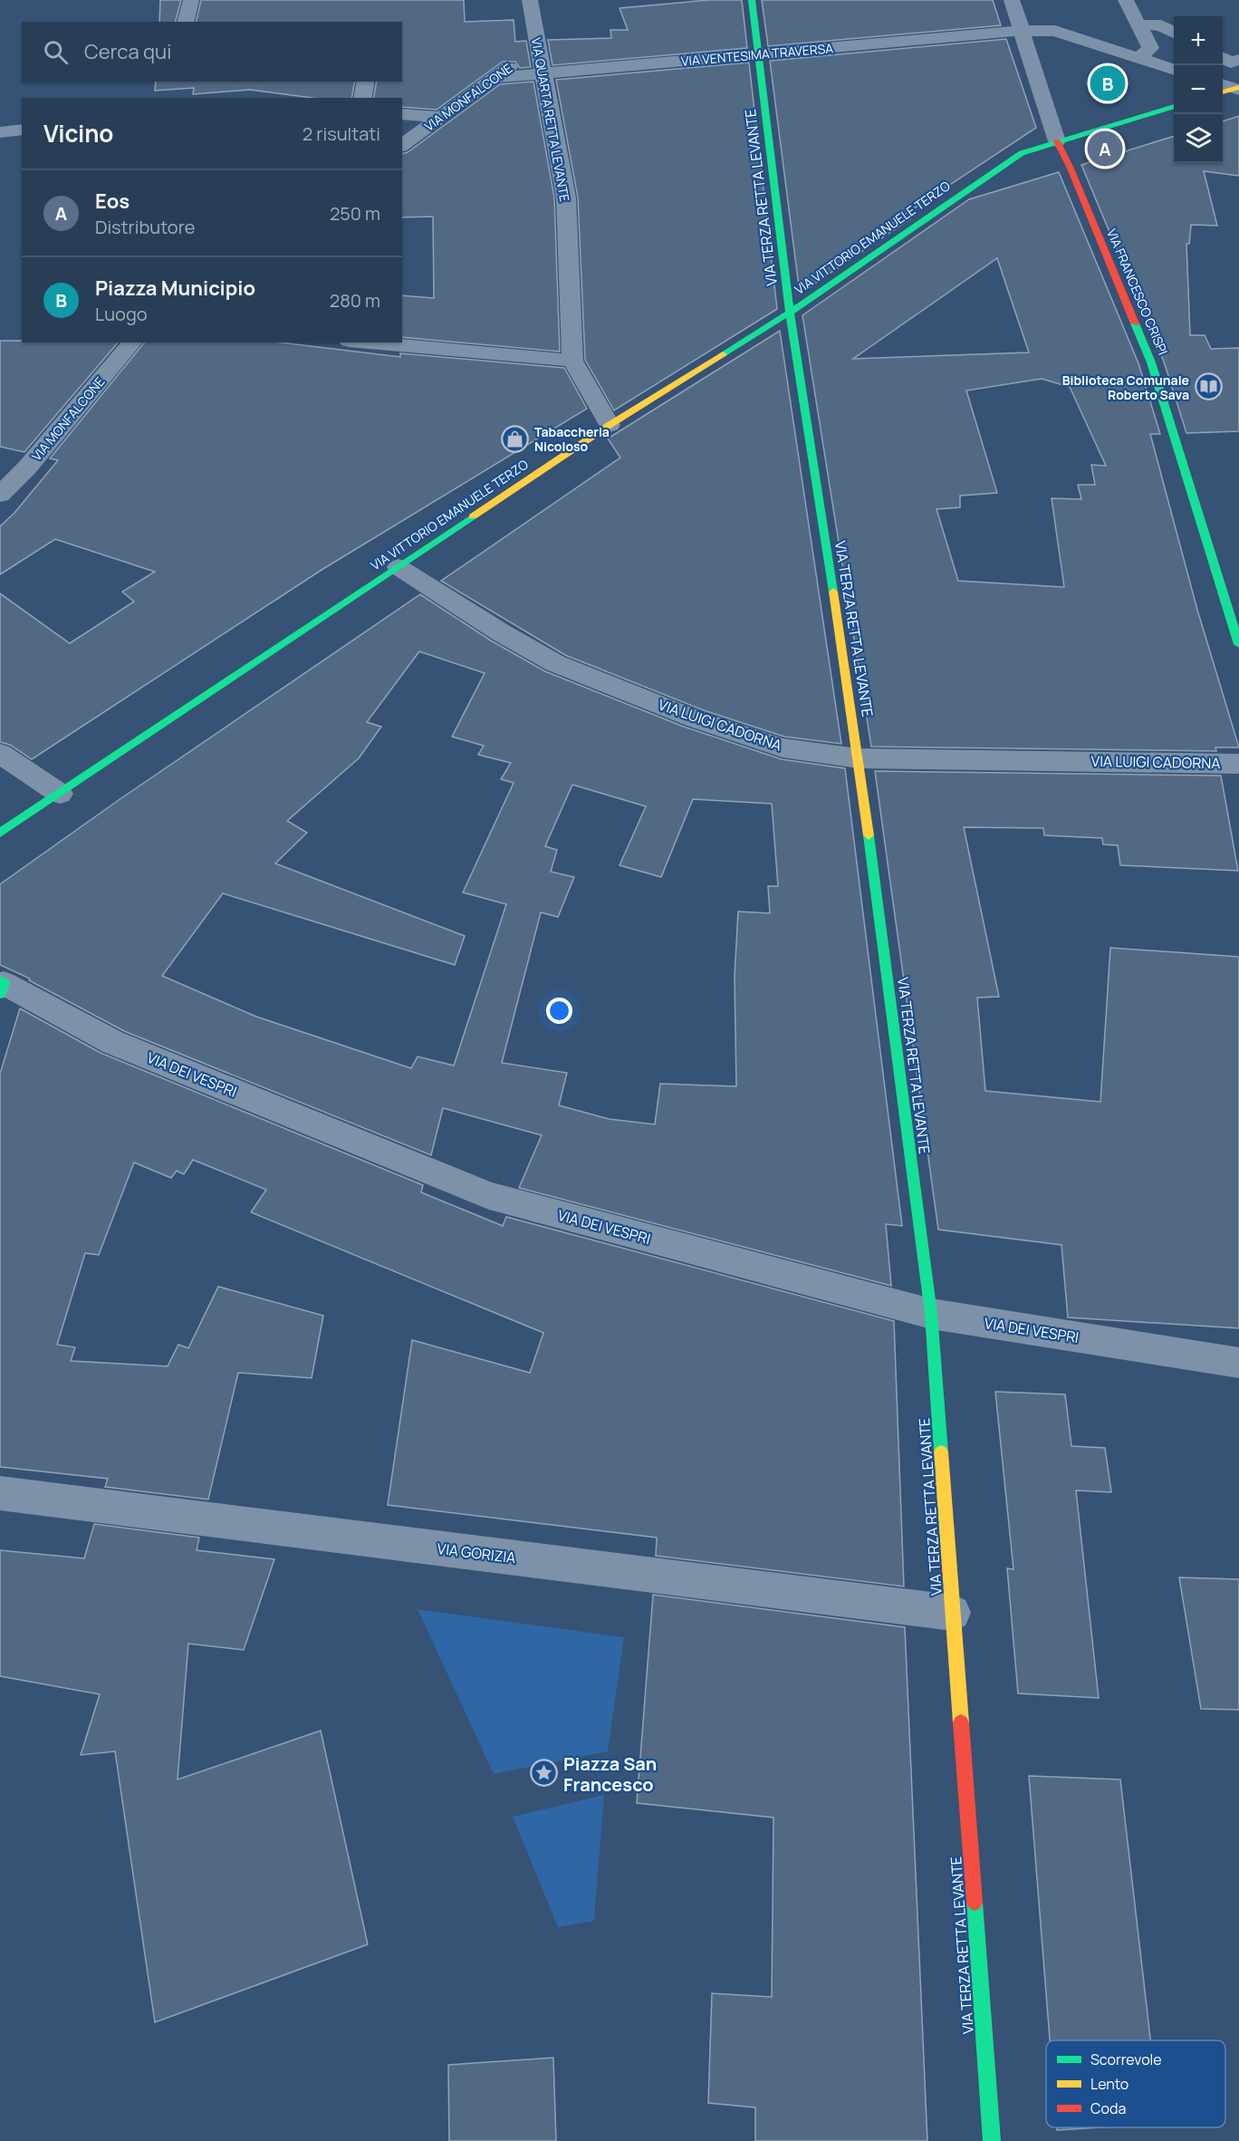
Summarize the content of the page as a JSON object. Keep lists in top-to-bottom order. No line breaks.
{"streets":{"street":["VIA VENTESIMA TRAVERSA","VIA MONFALCONE","VIA QUARTA RETTA LEVANTE","VIA TERZA RETTA LEVANTE","VIA VITTORIO EMANUELE TERZO","VIA FRANCESCO CRISPI","VIA LUIGI CADORNA","VIA DEI VESPRI","VIA GORIZIA"]},"crossings":[["VIA VENTESIMA TRAVERSA","VIA MONFALCONE"],["VIA VENTESIMA TRAVERSA","VIA QUARTA RETTA LEVANTE"],["VIA VENTESIMA TRAVERSA","VIA TERZA RETTA LEVANTE"],["VIA MONFALCONE","VIA QUARTA RETTA LEVANTE"],["VIA QUARTA RETTA LEVANTE","VIA VITTORIO EMANUELE TERZO"],["VIA TERZA RETTA LEVANTE","VIA VITTORIO EMANUELE TERZO"],["VIA TERZA RETTA LEVANTE","VIA LUIGI CADORNA"],["VIA TERZA RETTA LEVANTE","VIA DEI VESPRI"],["VIA TERZA RETTA LEVANTE","VIA GORIZIA"],["VIA VITTORIO EMANUELE TERZO","VIA FRANCESCO CRISPI"],["VIA VITTORIO EMANUELE TERZO","VIA LUIGI CADORNA"]],"places":{"library":["Biblioteca Comunale Roberto Sava"],"shop":["Tabaccheria Nicoloso"],"place":["Piazza San Francesco"]},"legend":["Scorrevole","Lento","Coda"],"page":{"map_buttons":["+","−"],"search":"Cerca qui","pins":["B","A"],"heading":["Vicino","2 risultati"],"list":[{"mark":"A","name":"Eos","note":"Distributore","value":"250 m"},{"mark":"B","name":"Piazza Municipio","note":"Luogo","value":"280 m"}]}}
